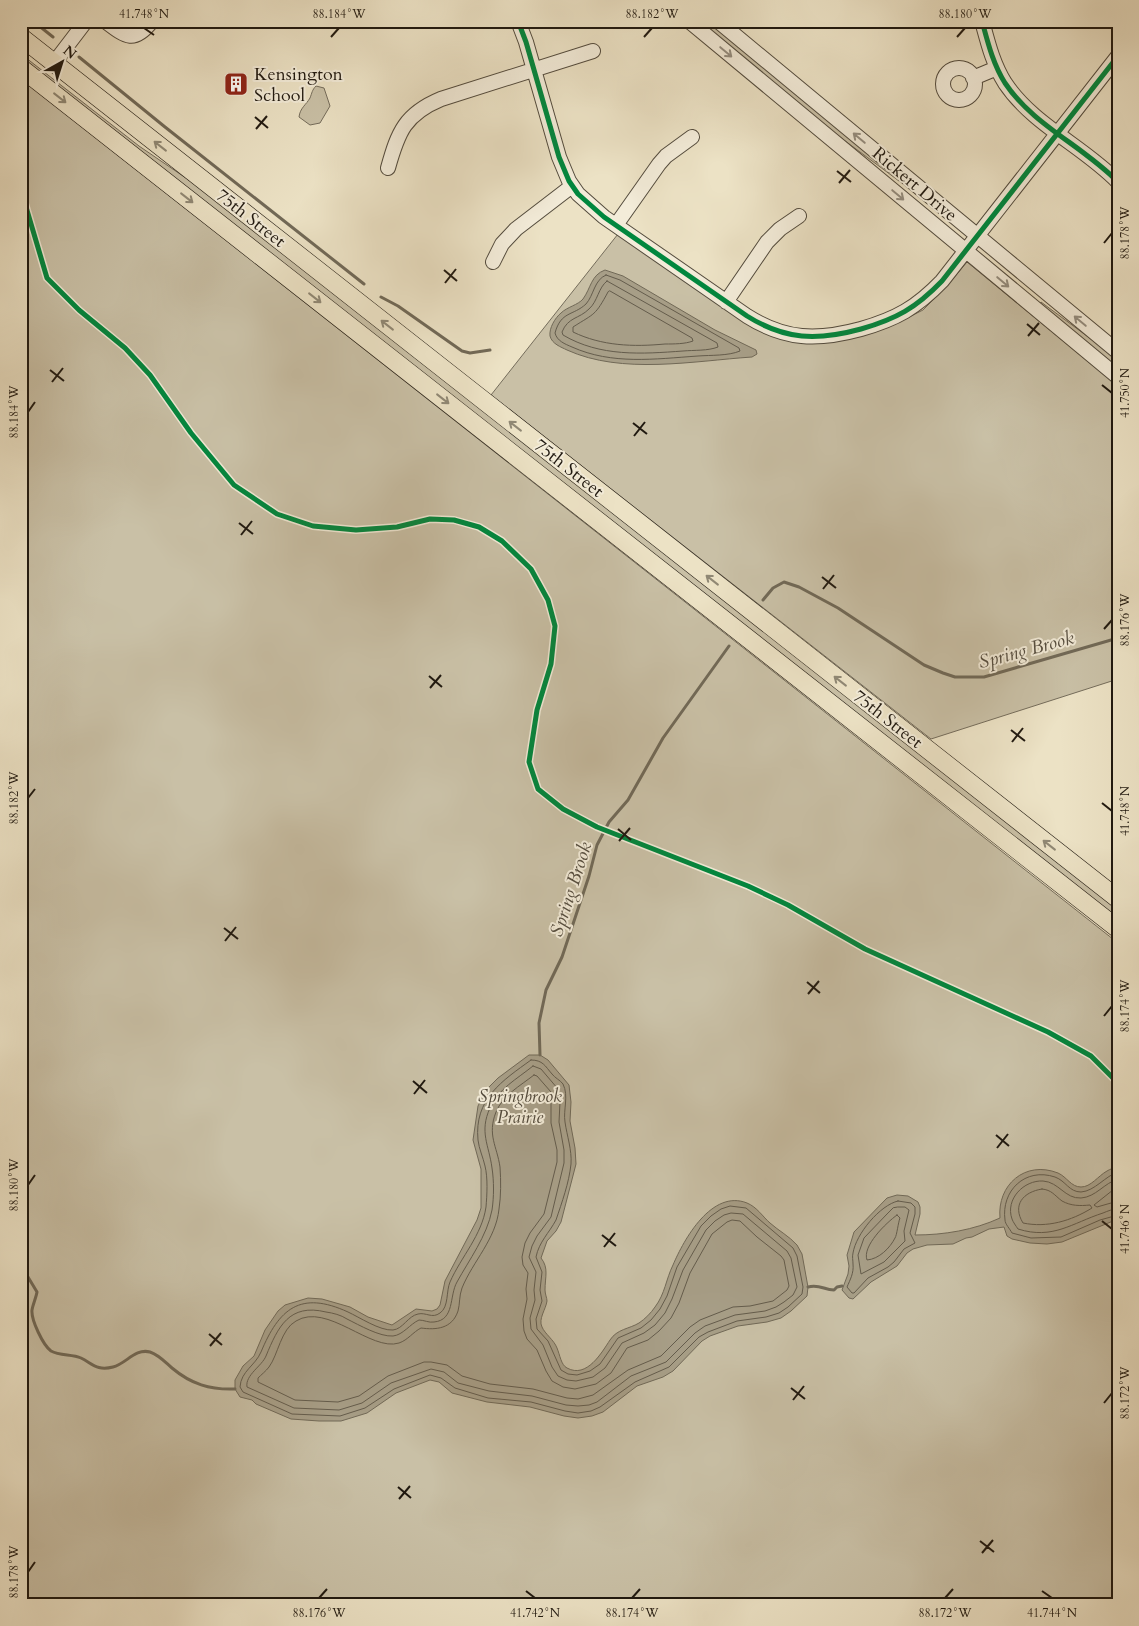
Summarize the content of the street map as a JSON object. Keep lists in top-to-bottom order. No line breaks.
{"streets":{"main road":["75th Street"],"street":["Rickert Drive"]},"water":["Spring Brook"],"parks":["Springbrook Prairie"],"places":{"building":["Kensington School"]},"north":"top right","coordinates":["41.748°N","88.184°W","88.182°W","88.180°W","88.178°W","41.750°N","88.176°W","88.174°W","41.746°N","88.172°W","41.742°N","41.744°N"]}
